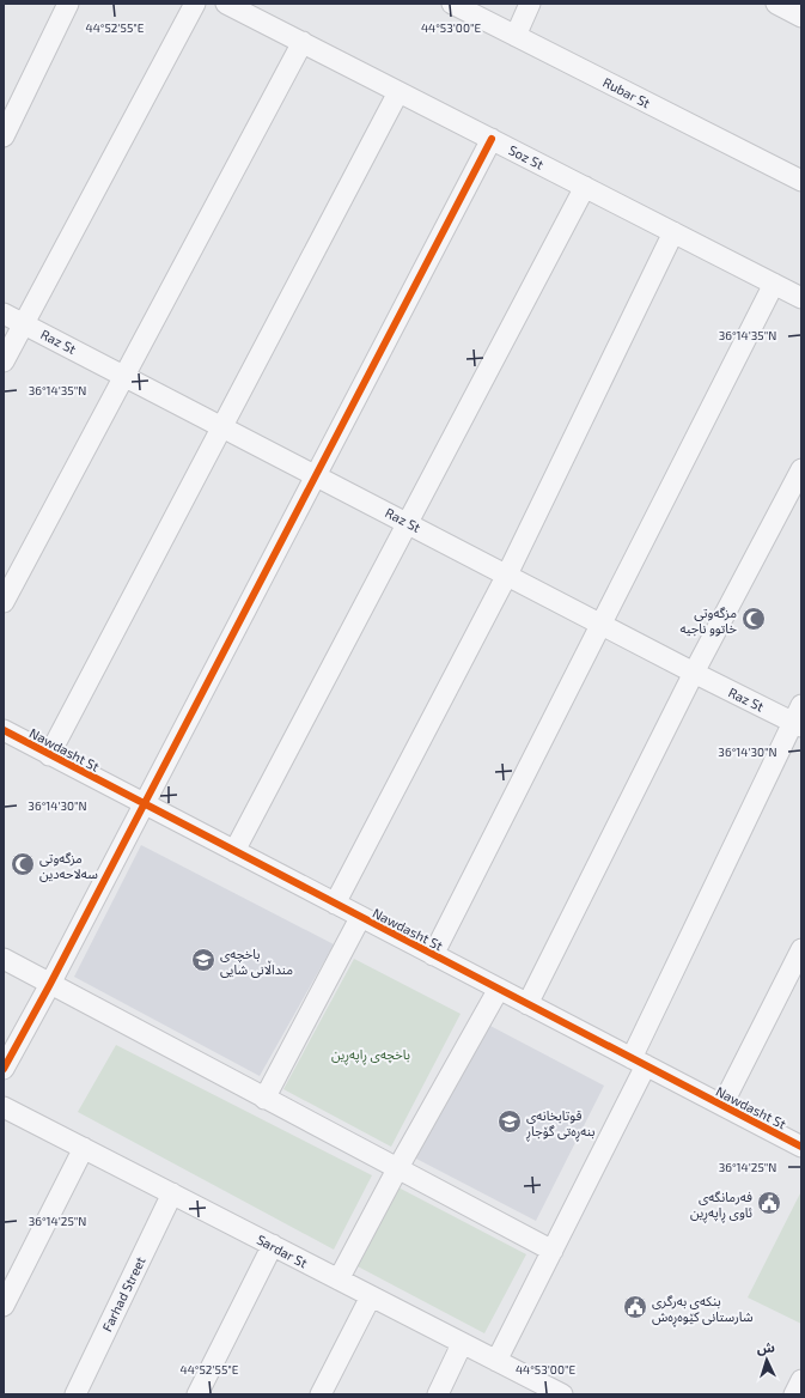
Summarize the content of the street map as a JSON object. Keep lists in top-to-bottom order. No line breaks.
{"streets":{"street":["Rubar St","Soz St","Raz St","Nawdasht St","Sardar St","Farhad Street"]},"crossings":[["Sardar St","Farhad Street"]],"parks":["باخچەی ڕاپەڕین"],"places":{"mosque":["مزگەوتی خاتوو ناجیە","مزگەوتی سەلاحەدین"],"school or university":["باخچەی منداڵانی شایی","قوتابخانەی بنەڕەتی گۆجاڕ"],"public building":["فەرمانگەی ئاوی ڕاپەڕین","بنکەی بەرگری شارستانی کێوەڕەش"]},"north":"top","coordinates":["44°52'55\"E","44°53'00\"E","36°14'35\"N","36°14'30\"N","36°14'25\"N"]}
